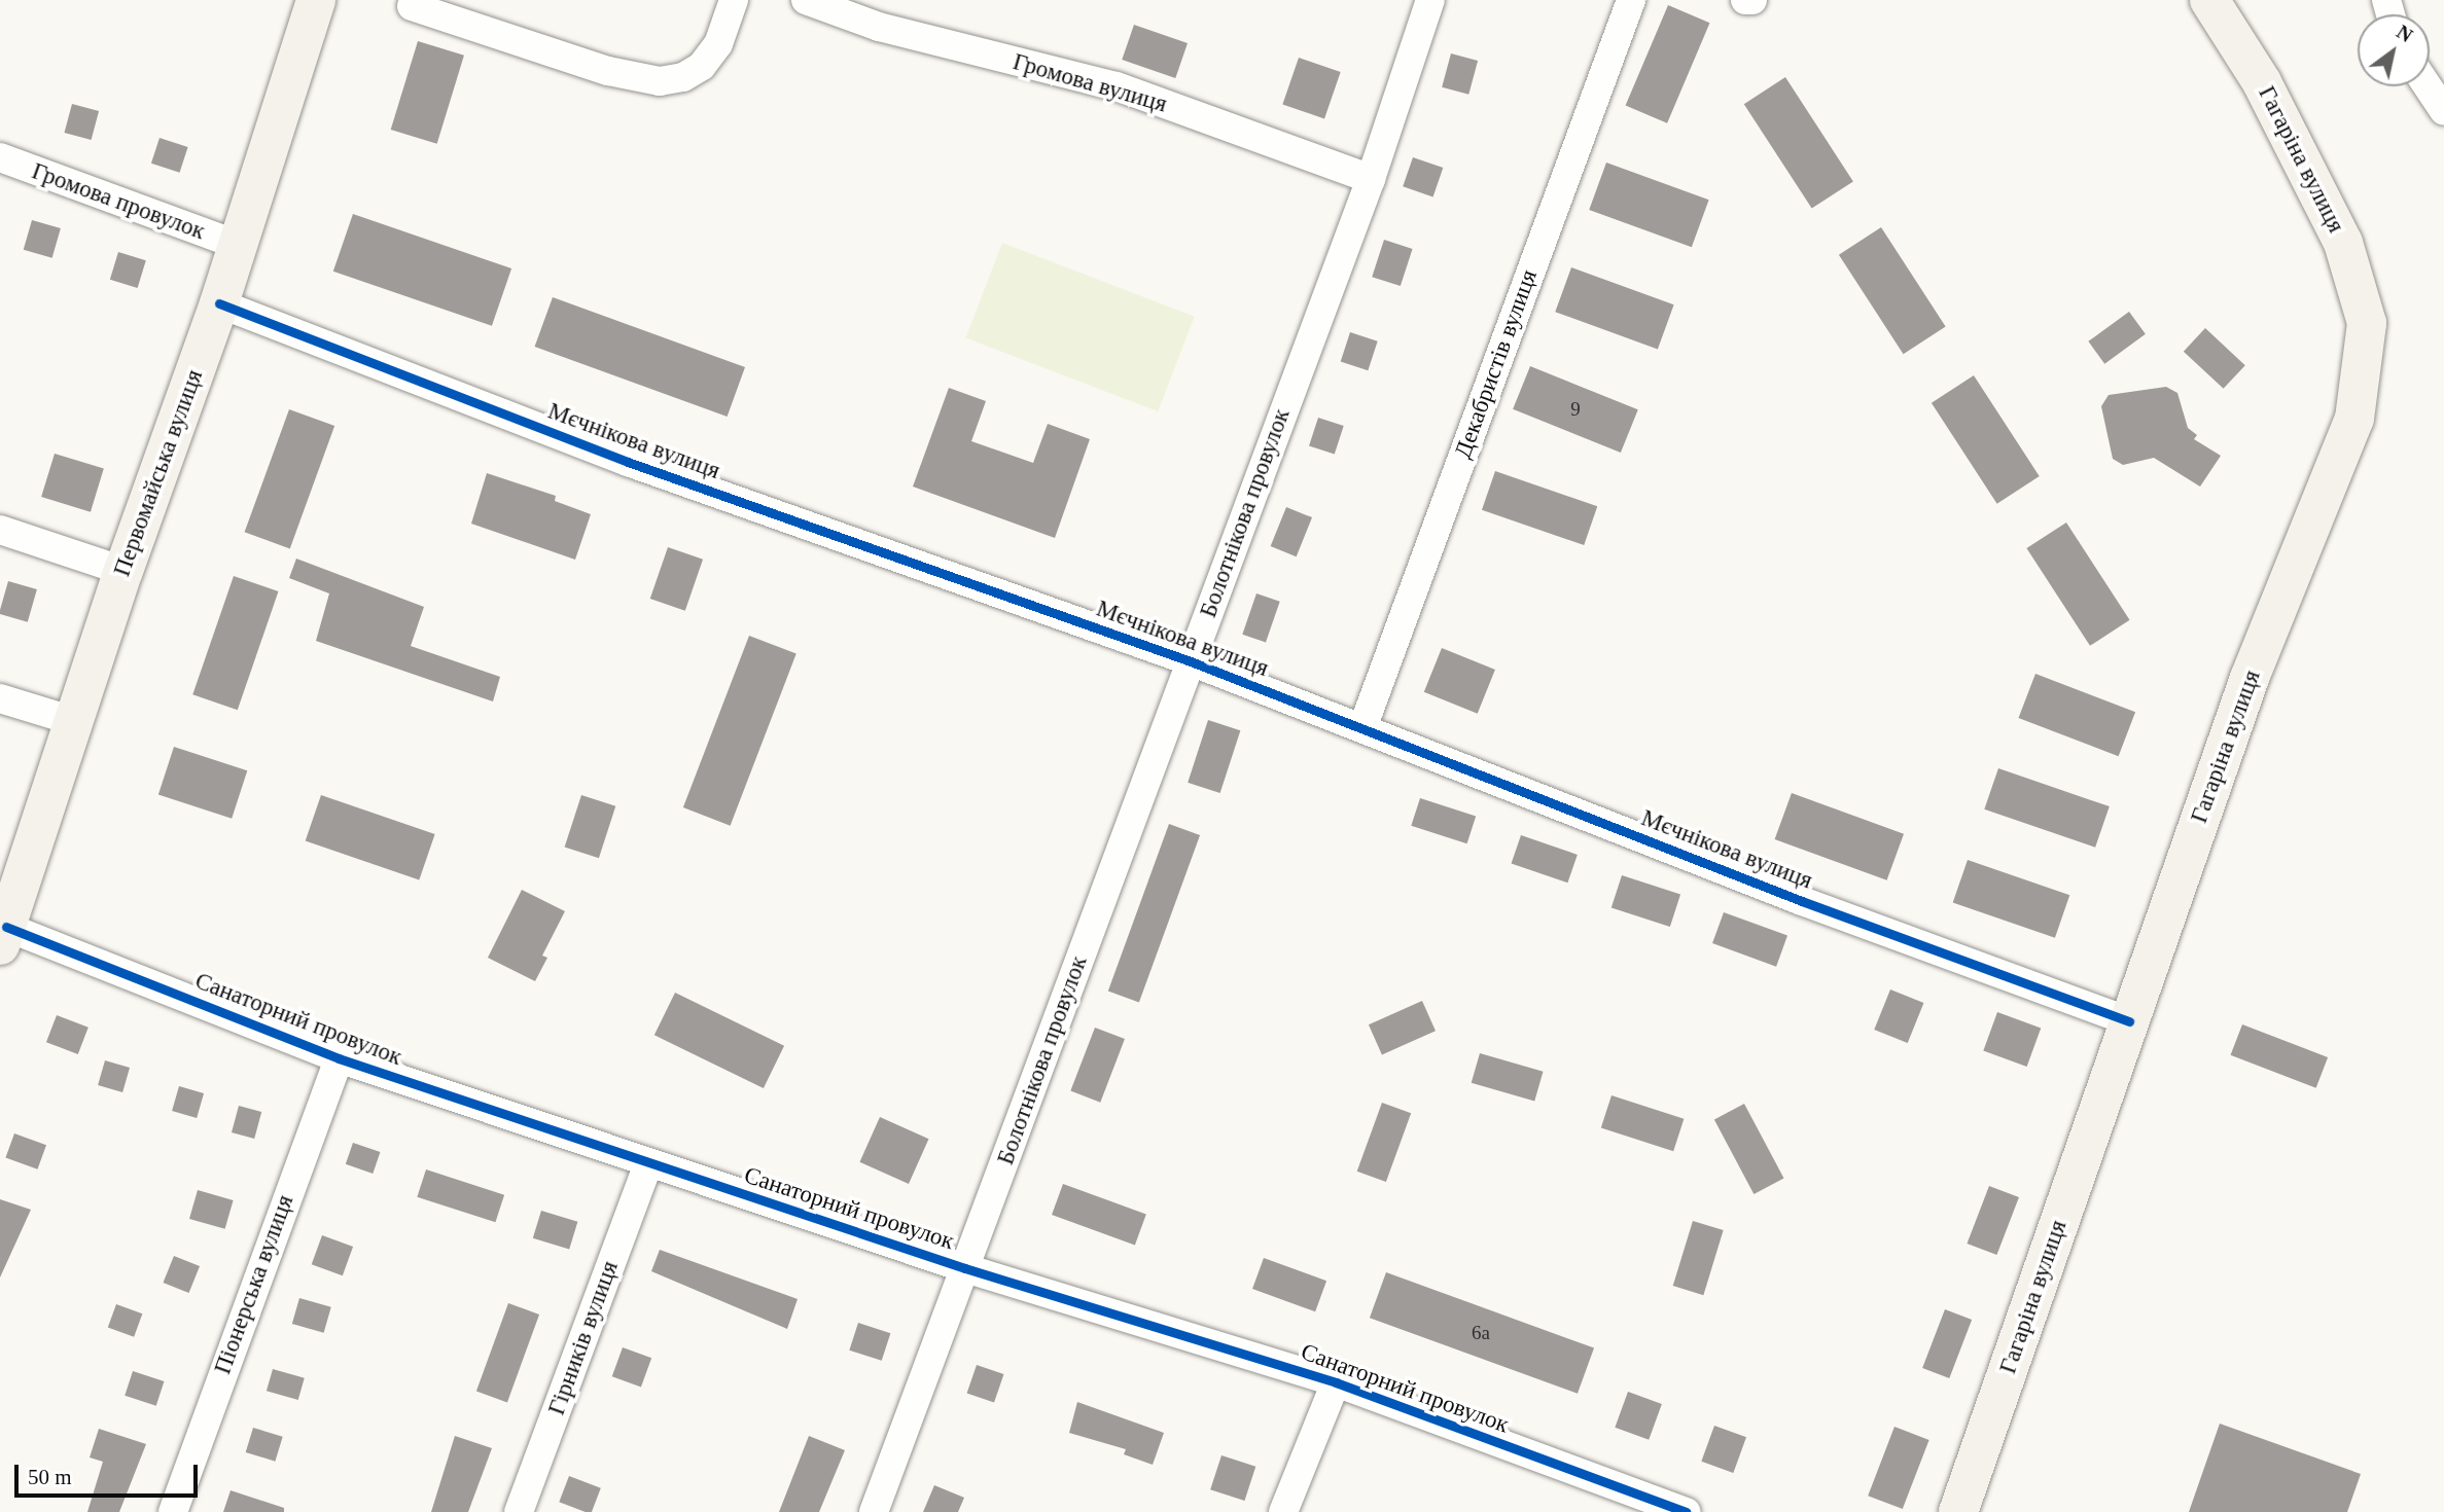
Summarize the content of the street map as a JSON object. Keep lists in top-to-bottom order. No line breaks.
{"streets":{"main road":["Гагаріна вулиця","Первомайська вулиця"],"street":["Громова вулиця","Громова провулок","Декабристів вулиця","Мєчнікова вулиця","Болотнікова провулок","Санаторний провулок","Піонерська вулиця","Гірників вулиця"]},"crossings":[["Громова вулиця","Болотнікова провулок"],["Гагаріна вулиця","Мєчнікова вулиця"],["Громова провулок","Первомайська вулиця"],["Декабристів вулиця","Мєчнікова вулиця"],["Мєчнікова вулиця","Первомайська вулиця"],["Мєчнікова вулиця","Болотнікова провулок"],["Первомайська вулиця","Санаторний провулок"],["Болотнікова провулок","Санаторний провулок"],["Санаторний провулок","Піонерська вулиця"],["Санаторний провулок","Гірників вулиця"]],"house_numbers":["9","6а"],"scale_bar":"50 m","north":"top right"}
